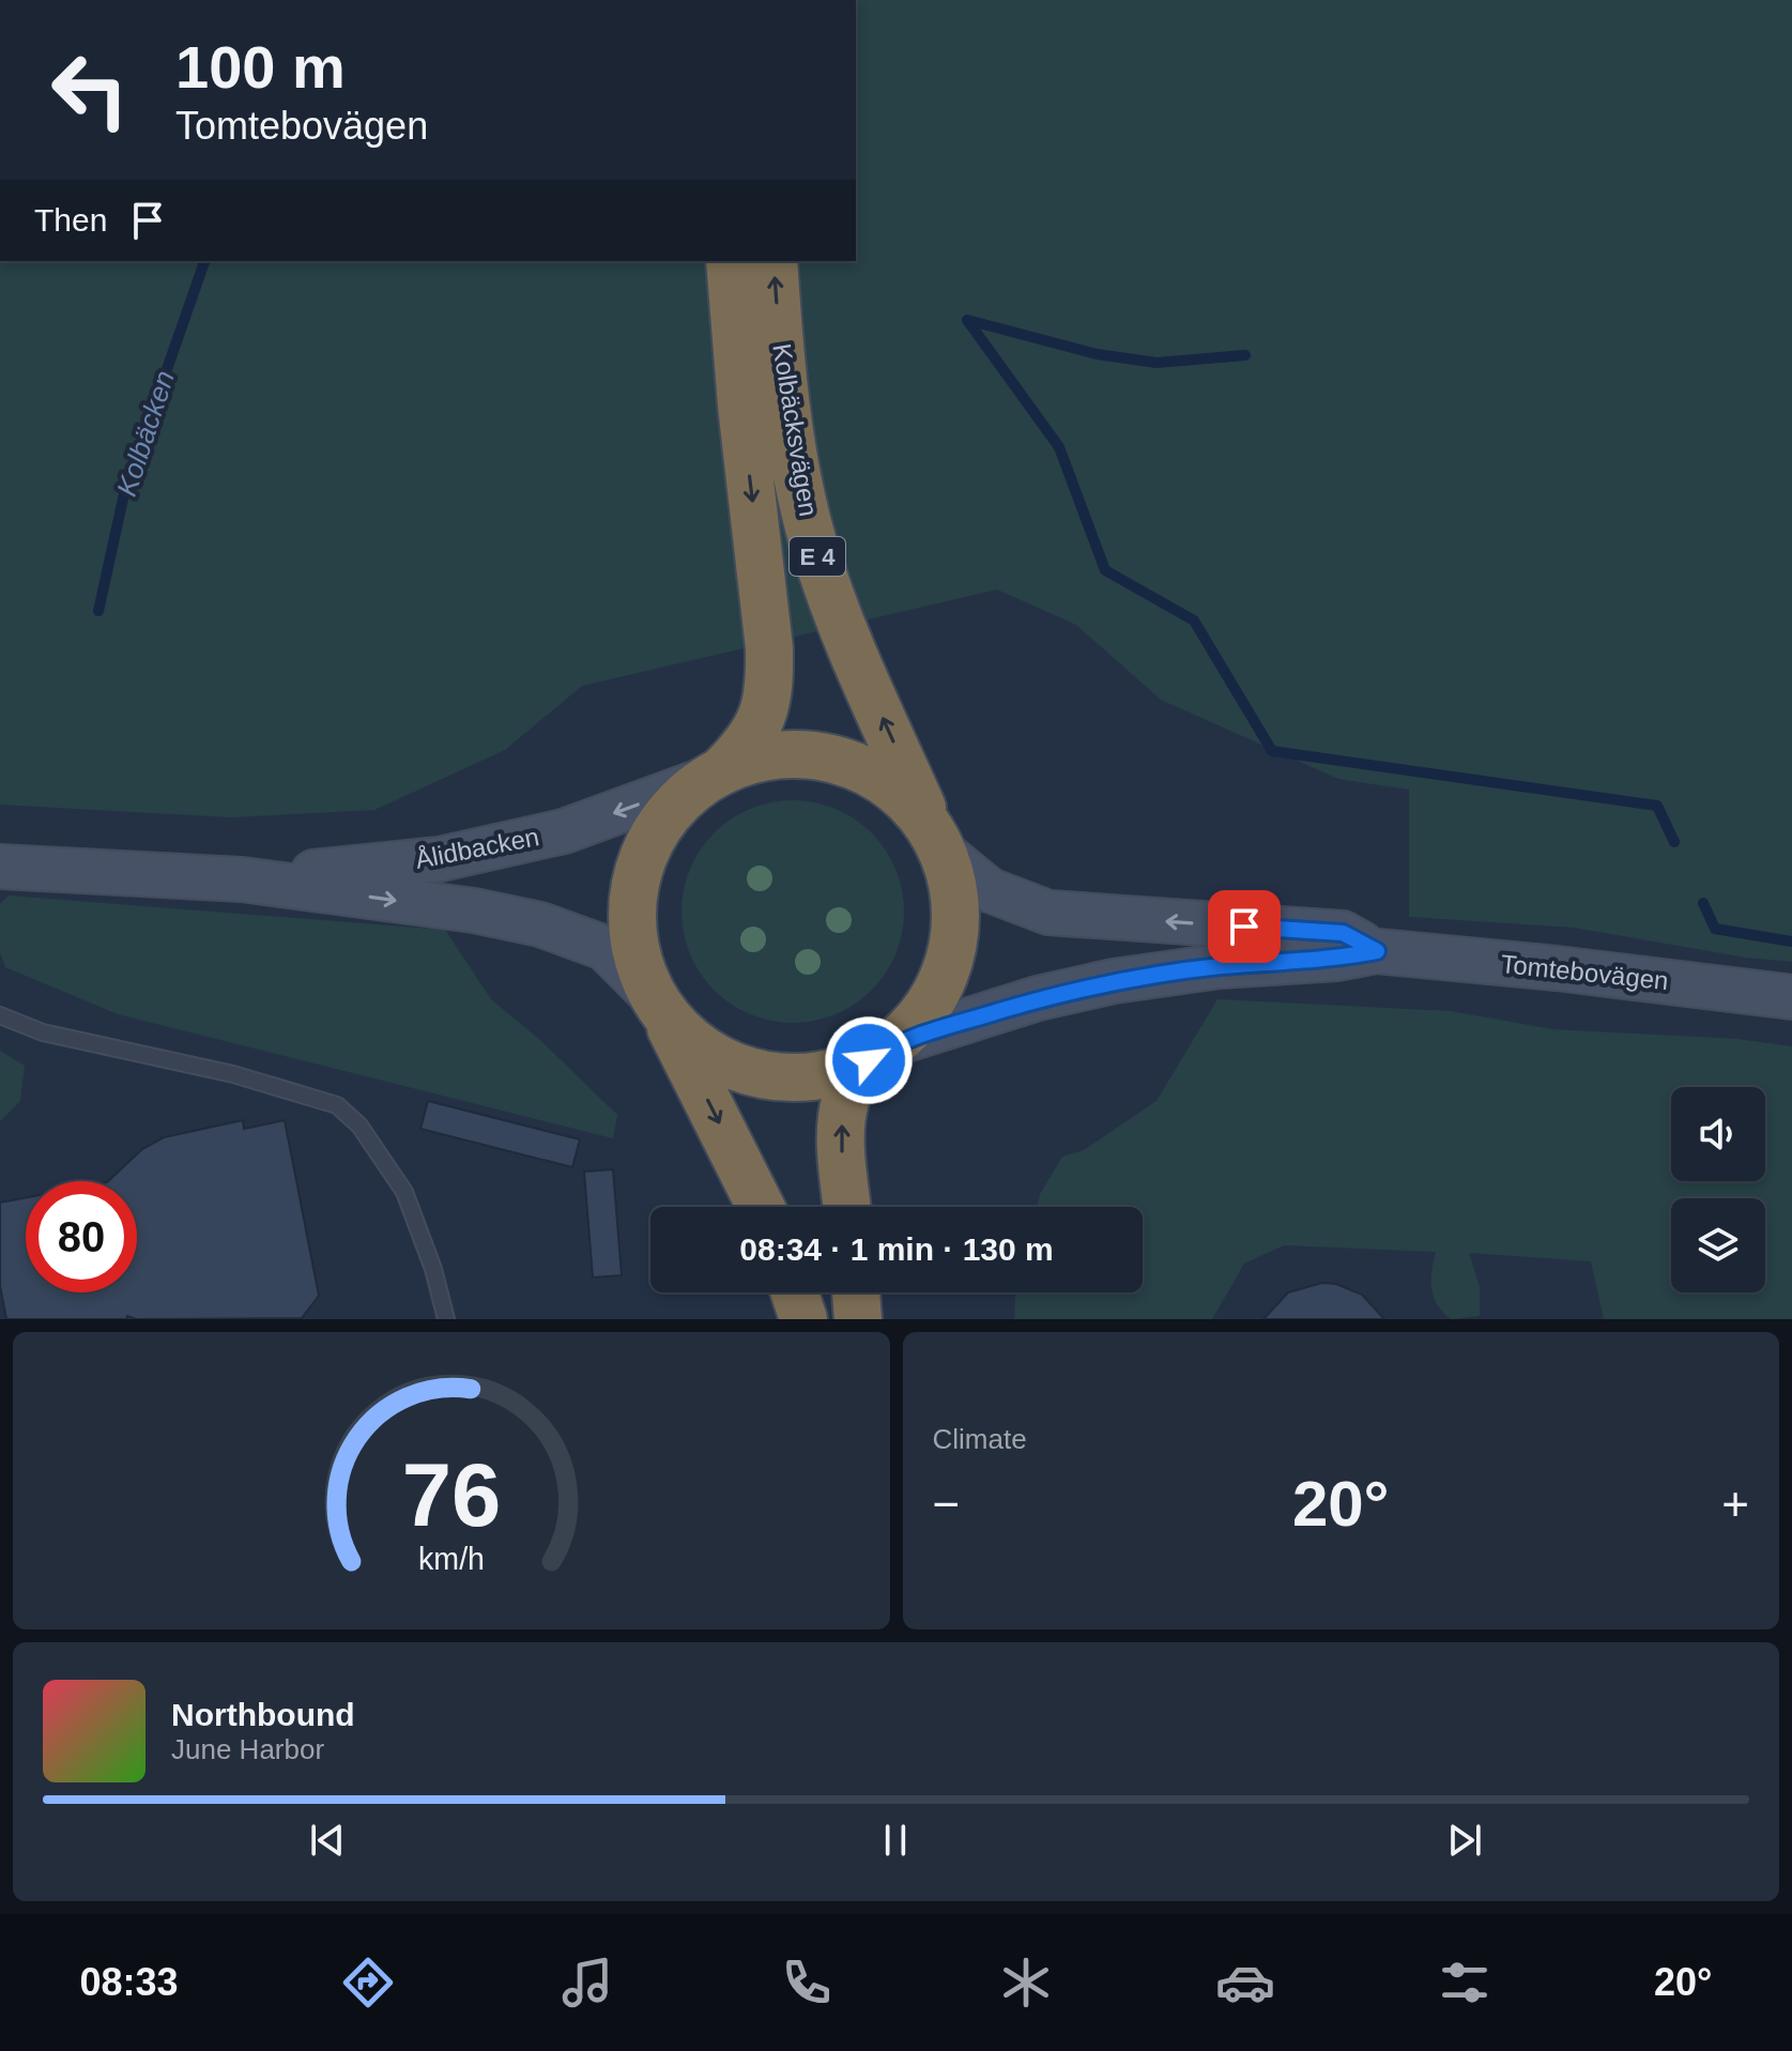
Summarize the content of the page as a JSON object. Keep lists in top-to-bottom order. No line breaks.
{"streets":{"highway":["Kolbäcksvägen","E 4"],"main road":["Ålidbacken","Tomtebovägen"]},"crossings":[["Kolbäcksvägen","E 4"],["Kolbäcksvägen","Ålidbacken"],["Kolbäcksvägen","Tomtebovägen"],["E 4","Ålidbacken"],["E 4","Tomtebovägen"]],"water":["Kolbäcken"],"page":{"turn":["100 m","Tomtebovägen"],"then":"Then","limit":"80","trip":"08:34 · 1 min · 130 m","tile":"Climate","heat":["−","20°","+"],"song":["Northbound","June Harbor"],"tabs":["08:33","20°"],"gauge":["76","km/h"]}}
